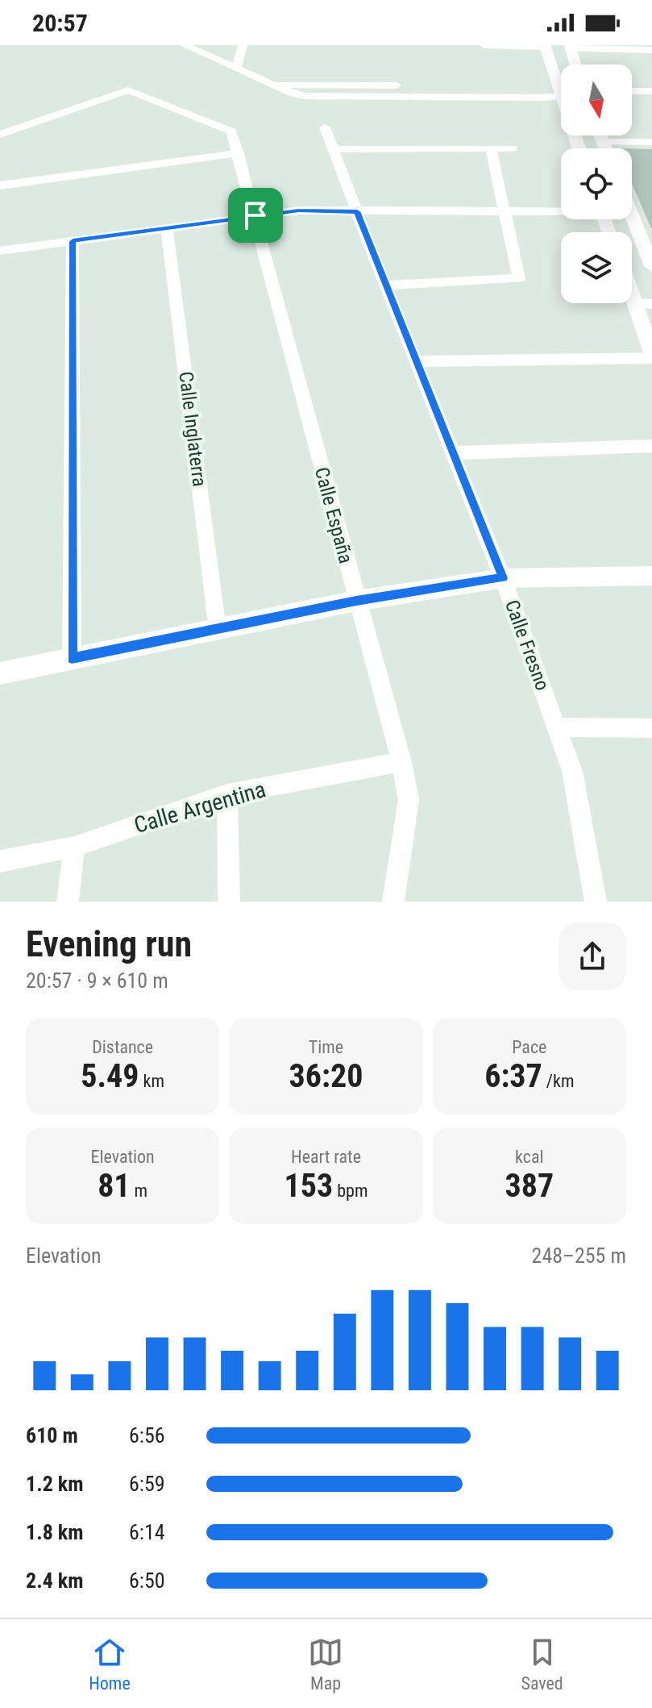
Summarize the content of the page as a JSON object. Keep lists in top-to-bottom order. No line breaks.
{"streets":{"street":["Calle Inglaterra","Calle España","Calle Fresno","Calle Argentina"]},"crossings":[["Calle España","Calle Argentina"]],"north":"bottom","page":{"status":"20:57","heading":["Evening run","20:57 · 9 × 610 m"],"stats":[["Distance","5.49 km"],["Time","36:20"],["Pace","6:37 /km"],["Elevation","81 m"],["Heart rate","153 bpm"],["kcal","387"]],"chart":["Elevation","248–255 m"],"list":[{"name":"610 m","note":"6:56"},{"name":"1.2 km","note":"6:59"},{"name":"1.8 km","note":"6:14"},{"name":"2.4 km","note":"6:50"}],"tabs":["Home","Map","Saved"]}}
